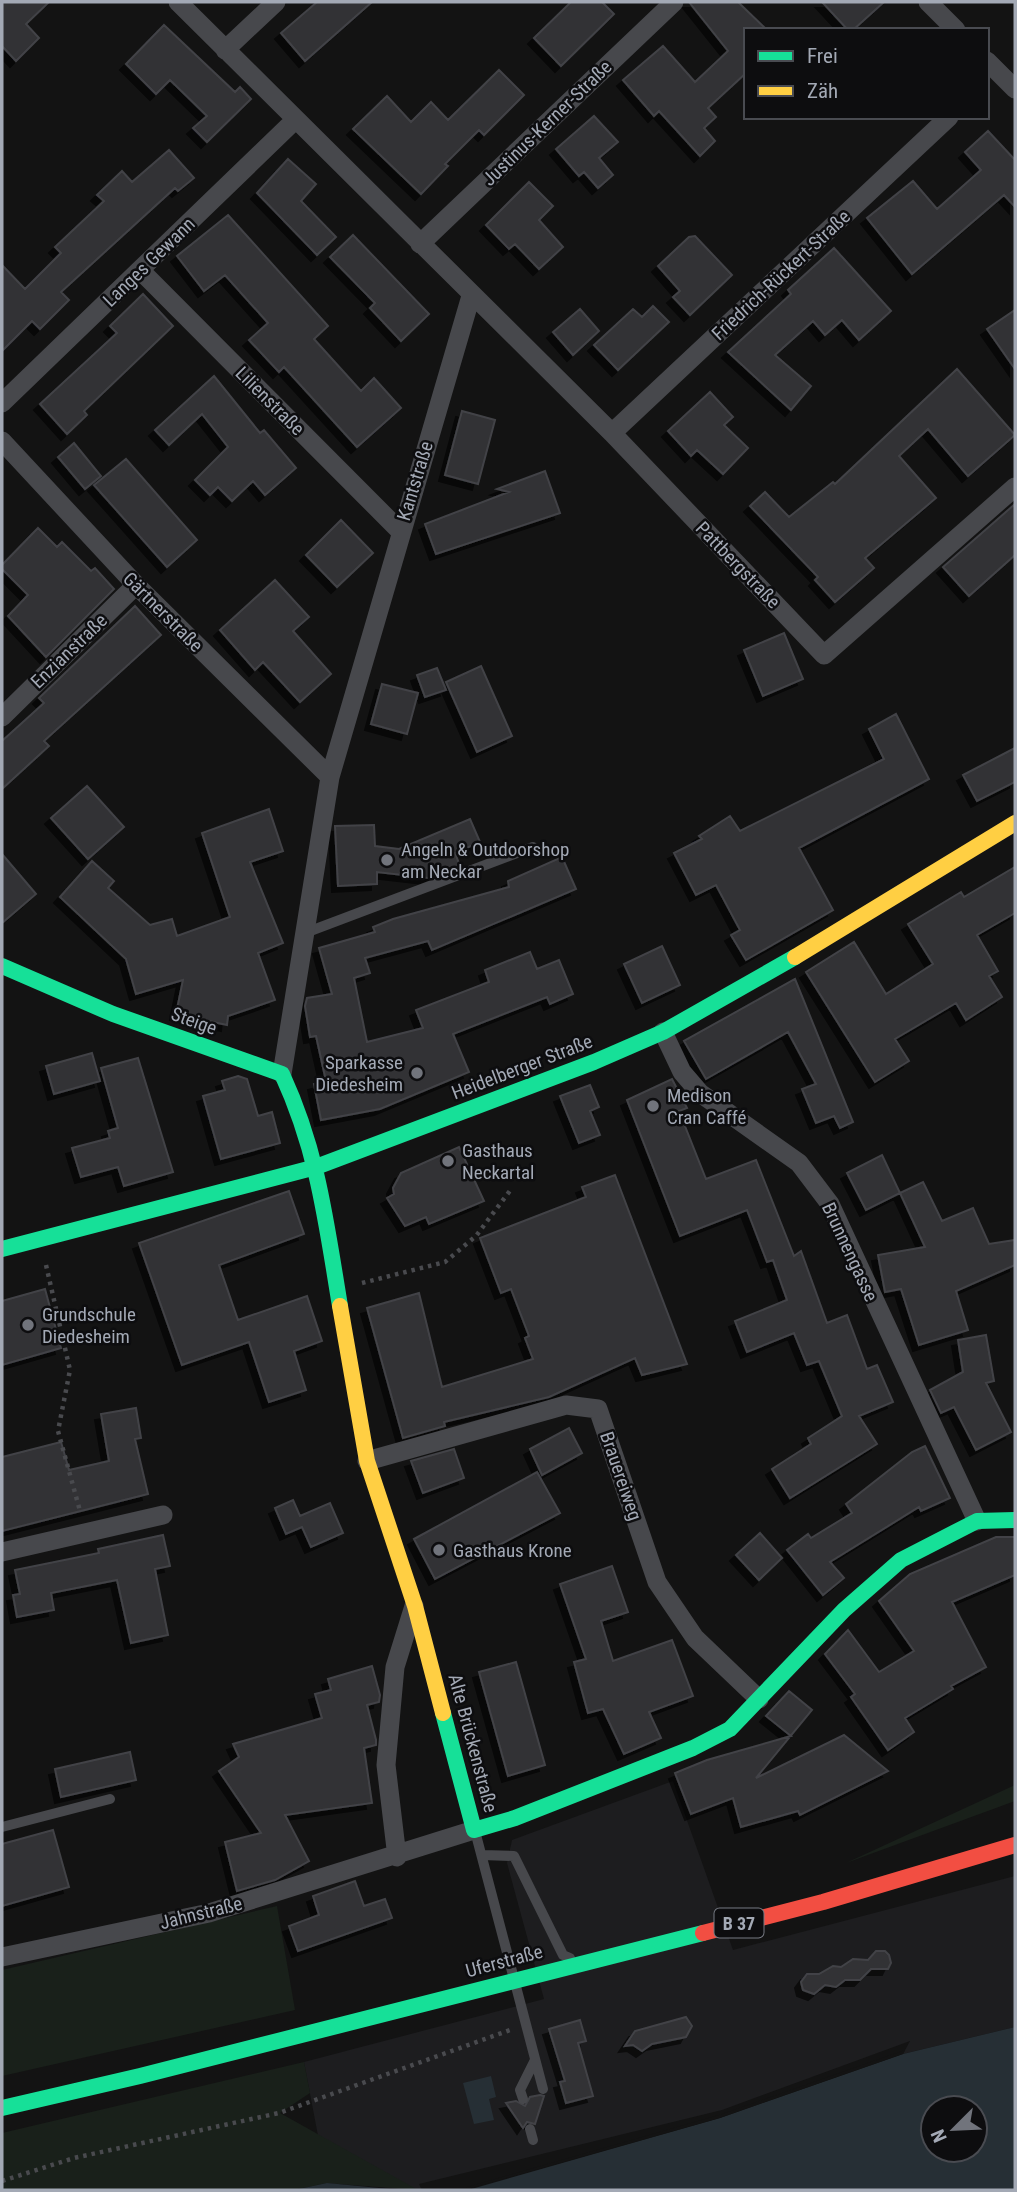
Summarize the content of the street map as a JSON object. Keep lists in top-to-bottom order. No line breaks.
{"streets":{"street":["Justinus-Kerner-Straße","Langes Gewann","Friedrich-Rückert-Straße","Lilienstraße","Kantstraße","Pattbergstraße","Gärtnerstraße","Enzianstraße","Steige","Heidelberger Straße","Brunnengasse","Brauereiweg","Alte Brückenstraße","Jahnstraße","B 37","Uferstraße"]},"crossings":[["Langes Gewann","Lilienstraße"],["Friedrich-Rückert-Straße","Pattbergstraße"],["Lilienstraße","Kantstraße"],["Kantstraße","Pattbergstraße"],["Kantstraße","Gärtnerstraße"],["Kantstraße","Steige"],["Gärtnerstraße","Enzianstraße"],["Heidelberger Straße","Brunnengasse"],["Heidelberger Straße","Alte Brückenstraße"],["Brunnengasse","Alte Brückenstraße"],["Brauereiweg","Alte Brückenstraße"],["Alte Brückenstraße","Jahnstraße"]],"places":["Angeln & Outdoorshop am Neckar","Sparkasse Diedesheim","Medison Cran Caffé","Gasthaus Neckartal","Grundschule Diedesheim","Gasthaus Krone"],"legend":["Frei","Zäh"],"north":"bottom left"}
